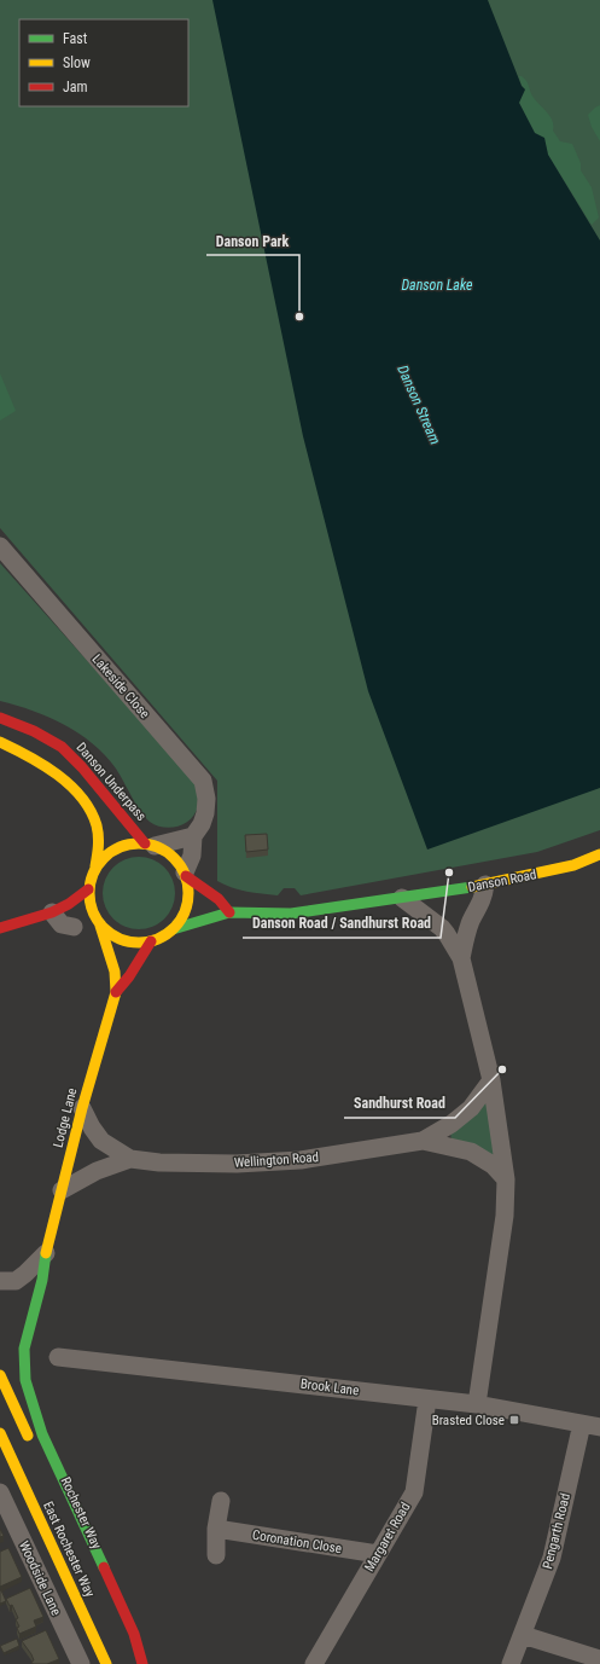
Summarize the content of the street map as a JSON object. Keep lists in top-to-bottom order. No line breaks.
{"streets":{"main road":["Danson Underpass","Danson Road","Lodge Lane","East Rochester Way"],"street":["Lakeside Close","Wellington Road","Brook Lane","Pengarth Road","Margaret Road","Coronation Close","Woodside Lane"]},"crossings":[["Lakeside Close","Danson Underpass"],["Lakeside Close","Danson Road"],["Lakeside Close","Lodge Lane"],["Danson Underpass","Danson Road"],["Danson Underpass","Lodge Lane"],["Danson Road","Lodge Lane"],["Lodge Lane","Wellington Road"],["Brook Lane","Pengarth Road"],["Brook Lane","Margaret Road"],["Margaret Road","Coronation Close"]],"water":["Danson Lake","Danson Stream"],"places":{"other":["Danson Park","Danson Road / Sandhurst Road","Sandhurst Road"],"transit":["Brasted Close"]},"legend":["Fast","Slow","Jam"]}
